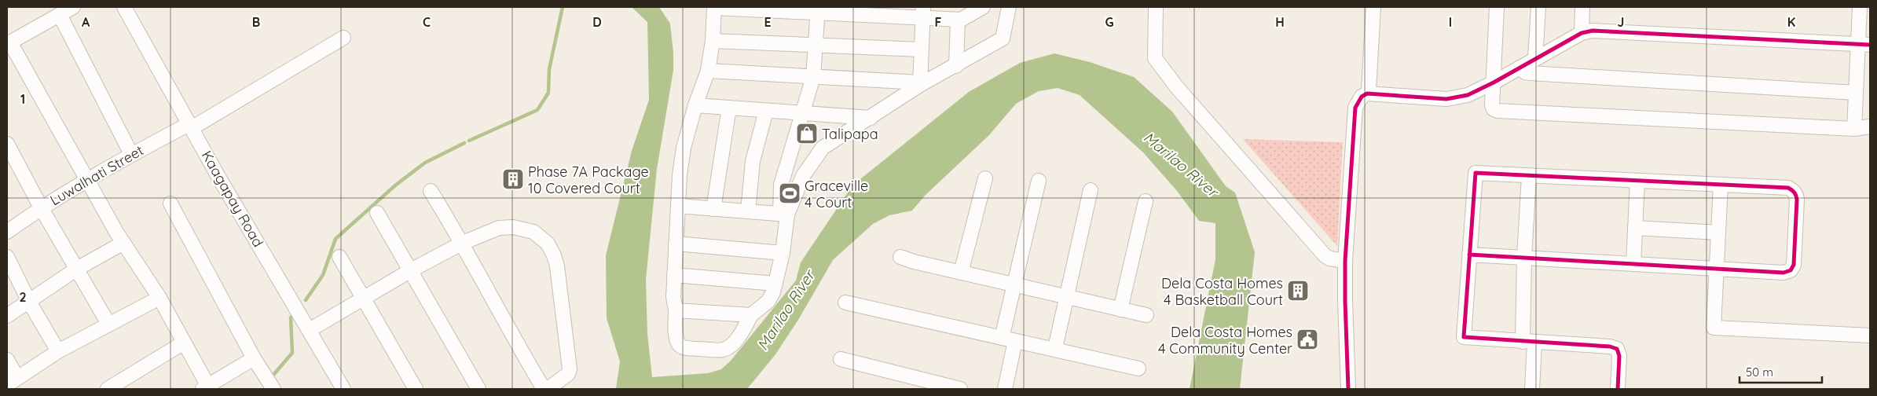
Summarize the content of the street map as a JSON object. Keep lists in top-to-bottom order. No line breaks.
{"streets":{"street":["Luwalhati Street","Kaagapay Road"]},"crossings":[["Luwalhati Street","Kaagapay Road"]],"water":["Marilao River"],"places":{"shop":["Talipapa"],"building":["Phase 7A Package 10 Covered Court","Dela Costa Homes 4 Basketball Court"],"sports":["Graceville 4 Court"],"public building":["Dela Costa Homes 4 Community Center"]},"scale_bar":"50 m","grid":{"columns":["A","B","C","D","E","F","G","H","I","J","K"],"rows":["1","2"]}}
